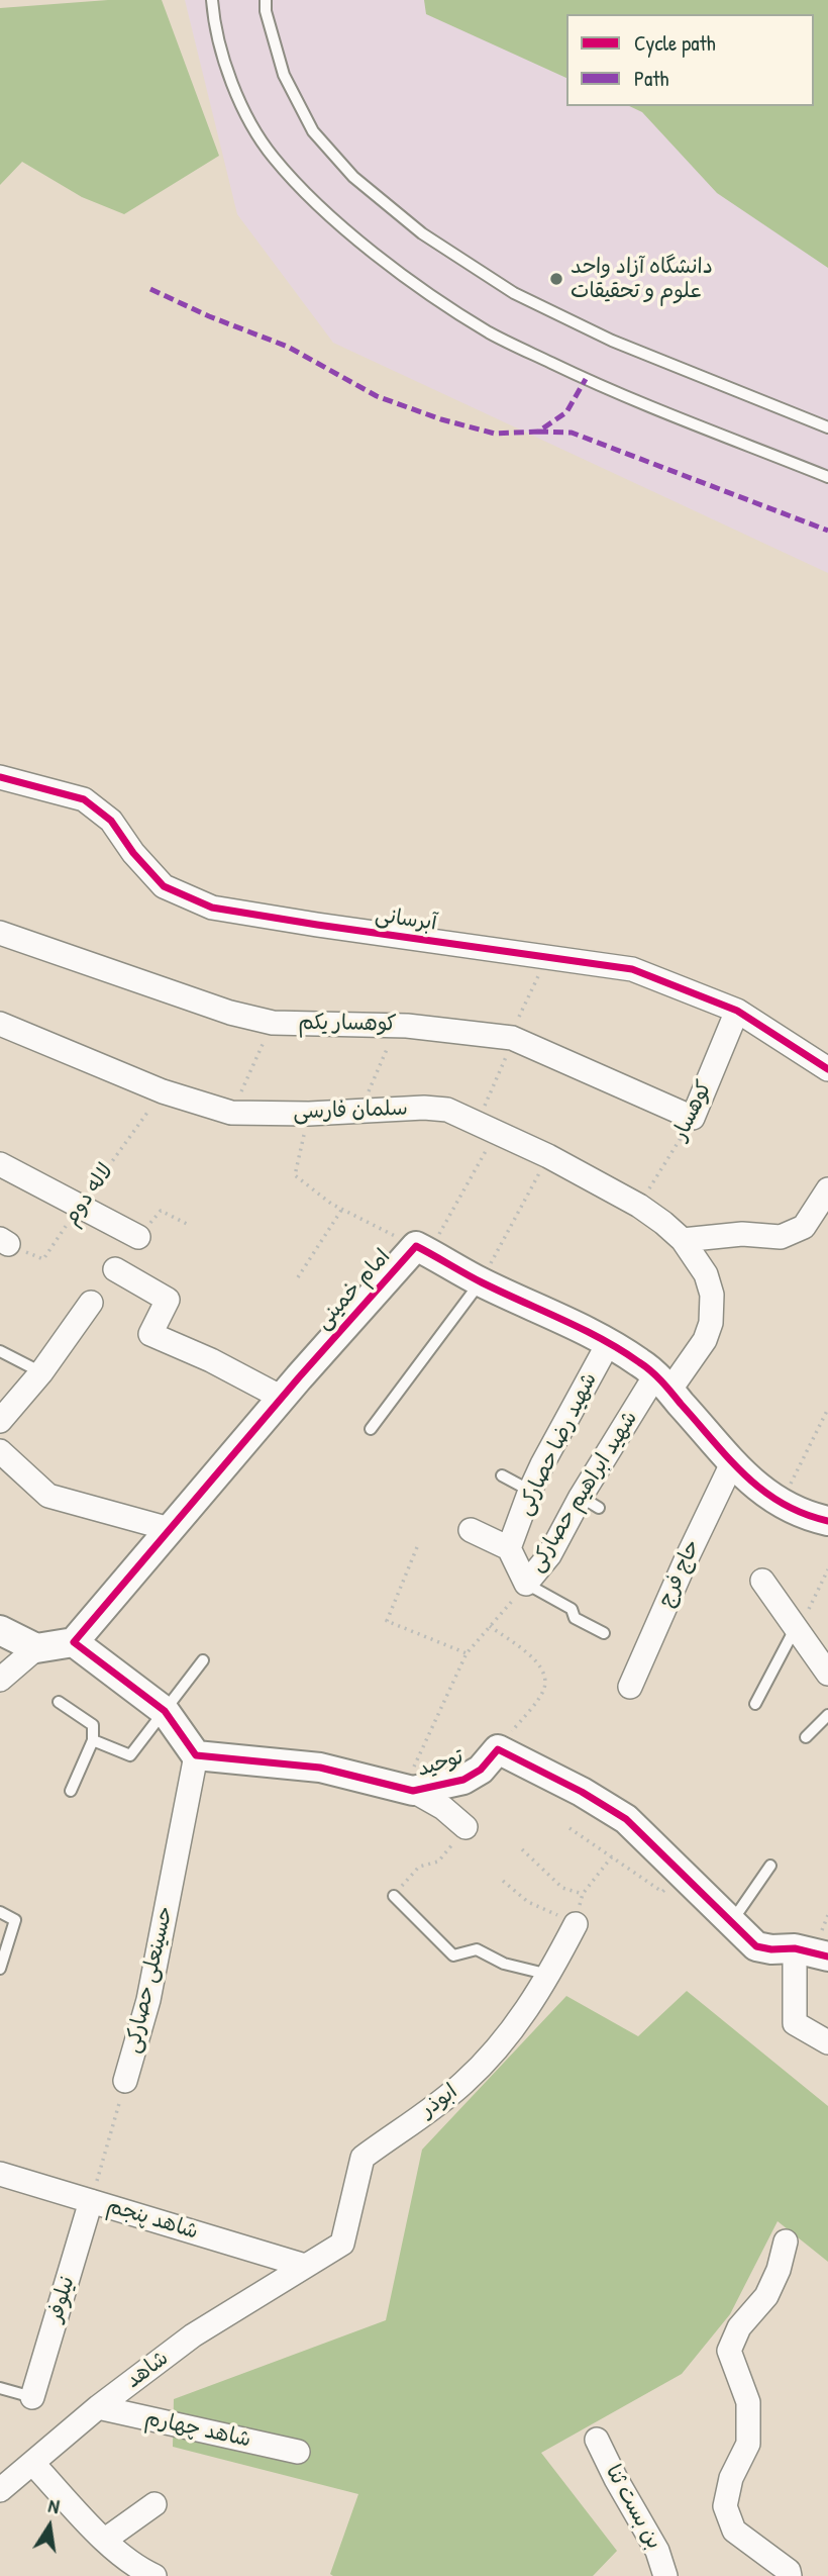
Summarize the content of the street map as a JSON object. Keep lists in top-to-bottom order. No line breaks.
{"streets":{"street":["آبرسانی","کوهسار یکم","سلمان فارسی","کوهسار","امام خمینی","شهید رضا حصارکی","شهید ابراهیم حصارکی","حاج فرج","توحید","حسینعلی حصارکی","ابوذر","شاهد پنجم","نیلوفر","شاهد","شاهد چهارم","بن بست ثنا"],"path":["لاله دوم"]},"crossings":[["آبرسانی","کوهسار"],["کوهسار یکم","کوهسار"],["سلمان فارسی","کوهسار"],["سلمان فارسی","لاله دوم"],["شهید ابراهیم حصارکی","توحید"],["توحید","حسینعلی حصارکی"],["حسینعلی حصارکی","شاهد پنجم"],["حسینعلی حصارکی","نیلوفر"],["ابوذر","شاهد پنجم"],["ابوذر","شاهد"],["شاهد پنجم","نیلوفر"],["شاهد پنجم","شاهد"],["شاهد","شاهد چهارم"]],"places":["دانشگاه آزاد واحد علوم و تحقیقات"],"legend":["Cycle path","Path"],"north":"top"}
